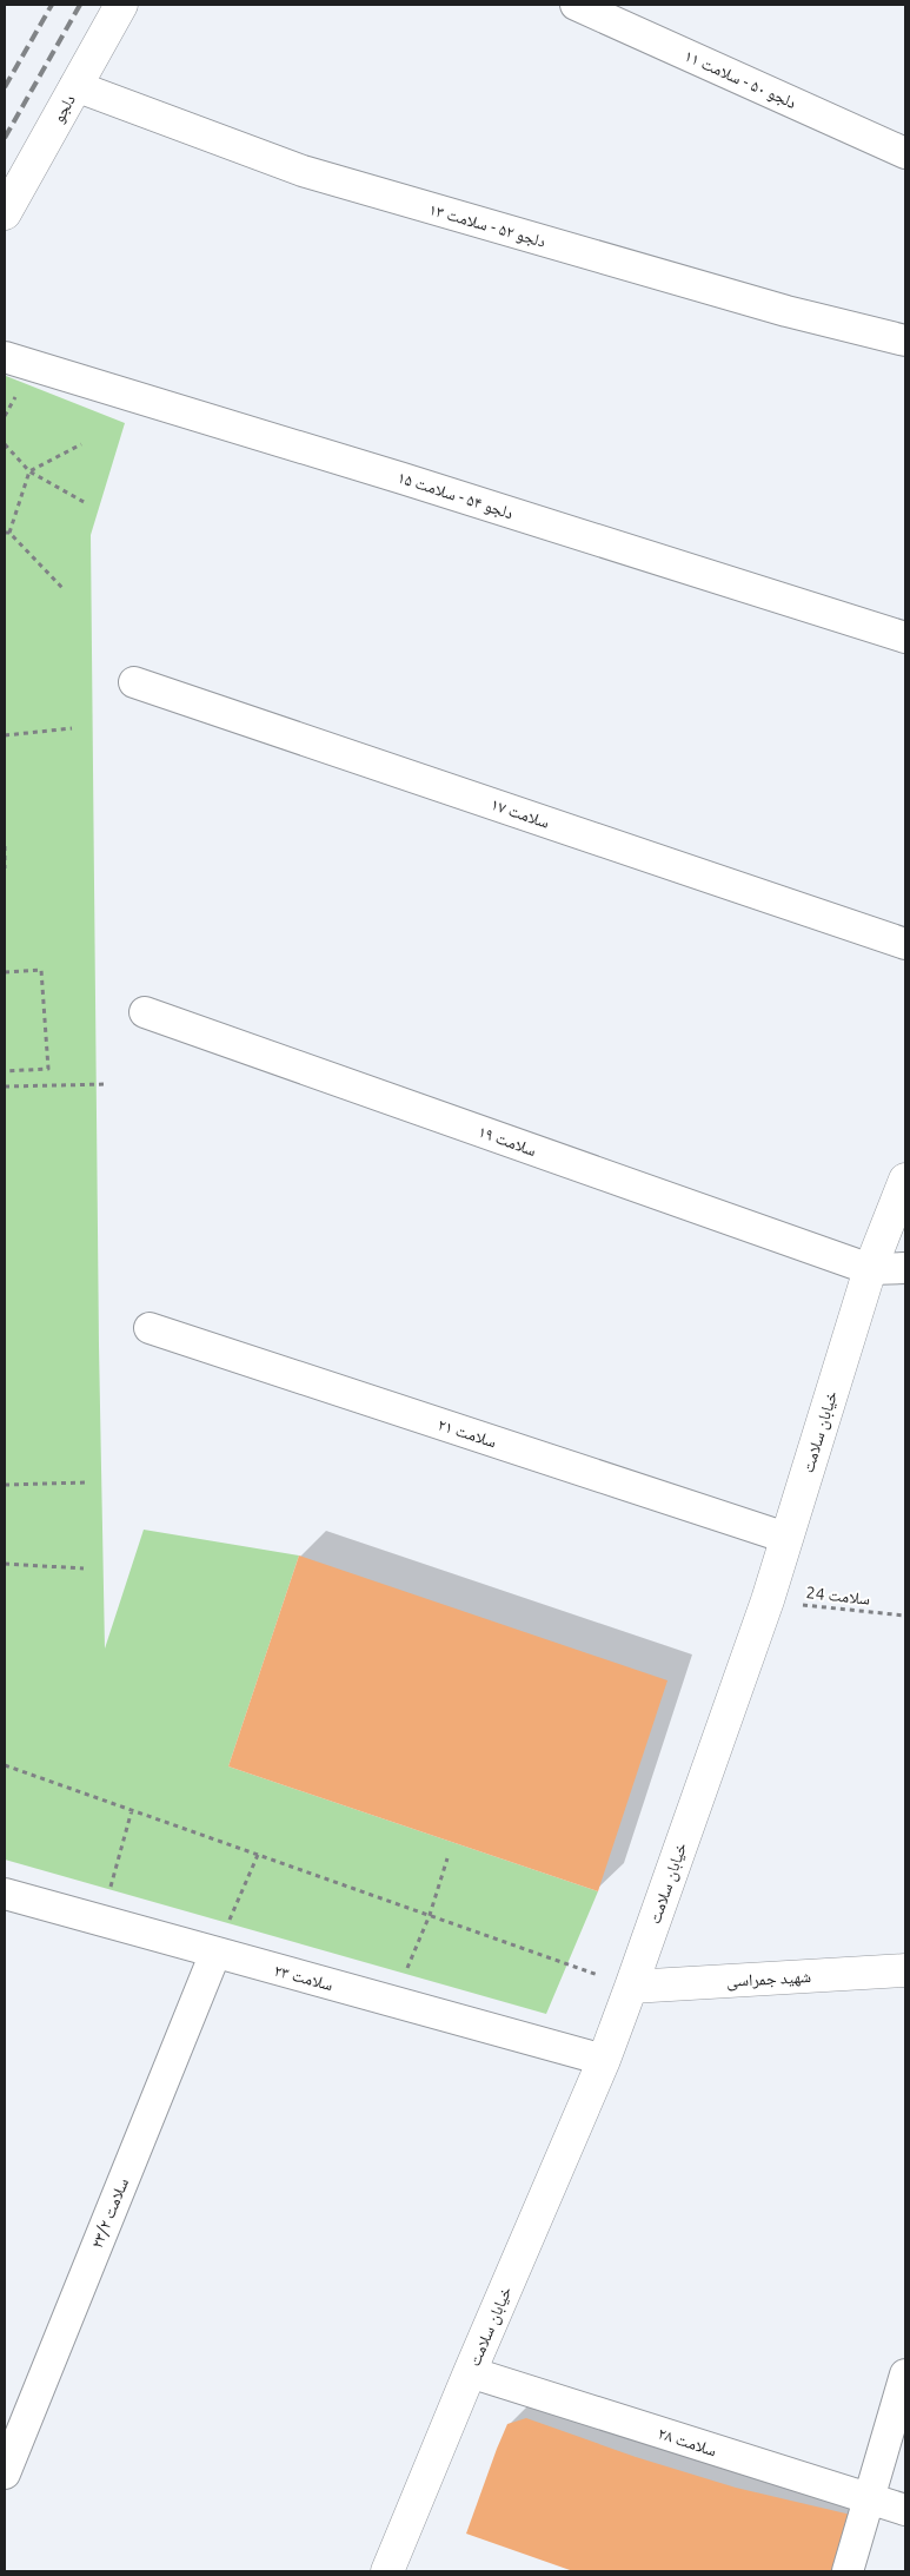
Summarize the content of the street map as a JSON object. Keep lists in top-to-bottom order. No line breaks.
{"streets":{"street":["دلجو ۵۰ - سلامت ۱۱","دلجو","دلجو ۵۲ - سلامت ۱۳","دلجو ۵۴ - سلامت ۱۵","سلامت ۱۷","سلامت ۱۹","خیابان سلامت","سلامت ۲۱","سلامت ۲۳","شهید جمراسی","سلامت ۲۳/۲","سلامت ۲۸"],"path":["سلامت 24"]},"crossings":[["دلجو","دلجو ۵۲ - سلامت ۱۳"],["سلامت ۱۹","خیابان سلامت"],["خیابان سلامت","سلامت ۲۱"],["خیابان سلامت","سلامت 24"],["خیابان سلامت","سلامت ۲۳"],["خیابان سلامت","شهید جمراسی"],["خیابان سلامت","سلامت ۲۸"],["سلامت ۲۳","سلامت ۲۳/۲"]]}
